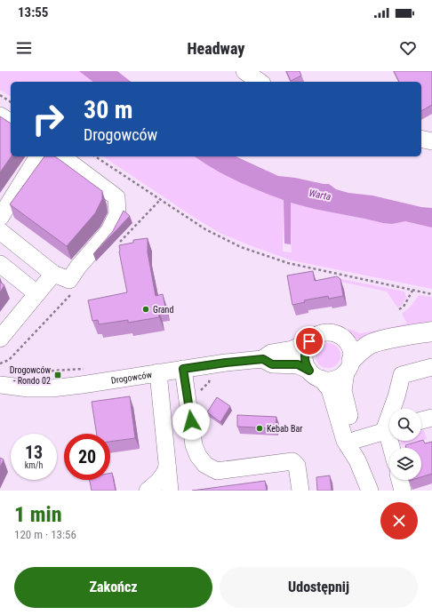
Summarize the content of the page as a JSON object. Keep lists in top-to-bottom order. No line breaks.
{"streets":{"street":["Drogowców"]},"water":["Warta"],"places":{"other":["Grand","Kebab Bar"],"transit":["Drogowców - Rondo 02"]},"page":{"status":"13:55","header":"Headway","turn":["30 m","Drogowców"],"speed":"13 km/h","limit":"20","heading":["1 min","120 m · 13:56"],"buttons":["Zakończ","Udostępnij"]}}
